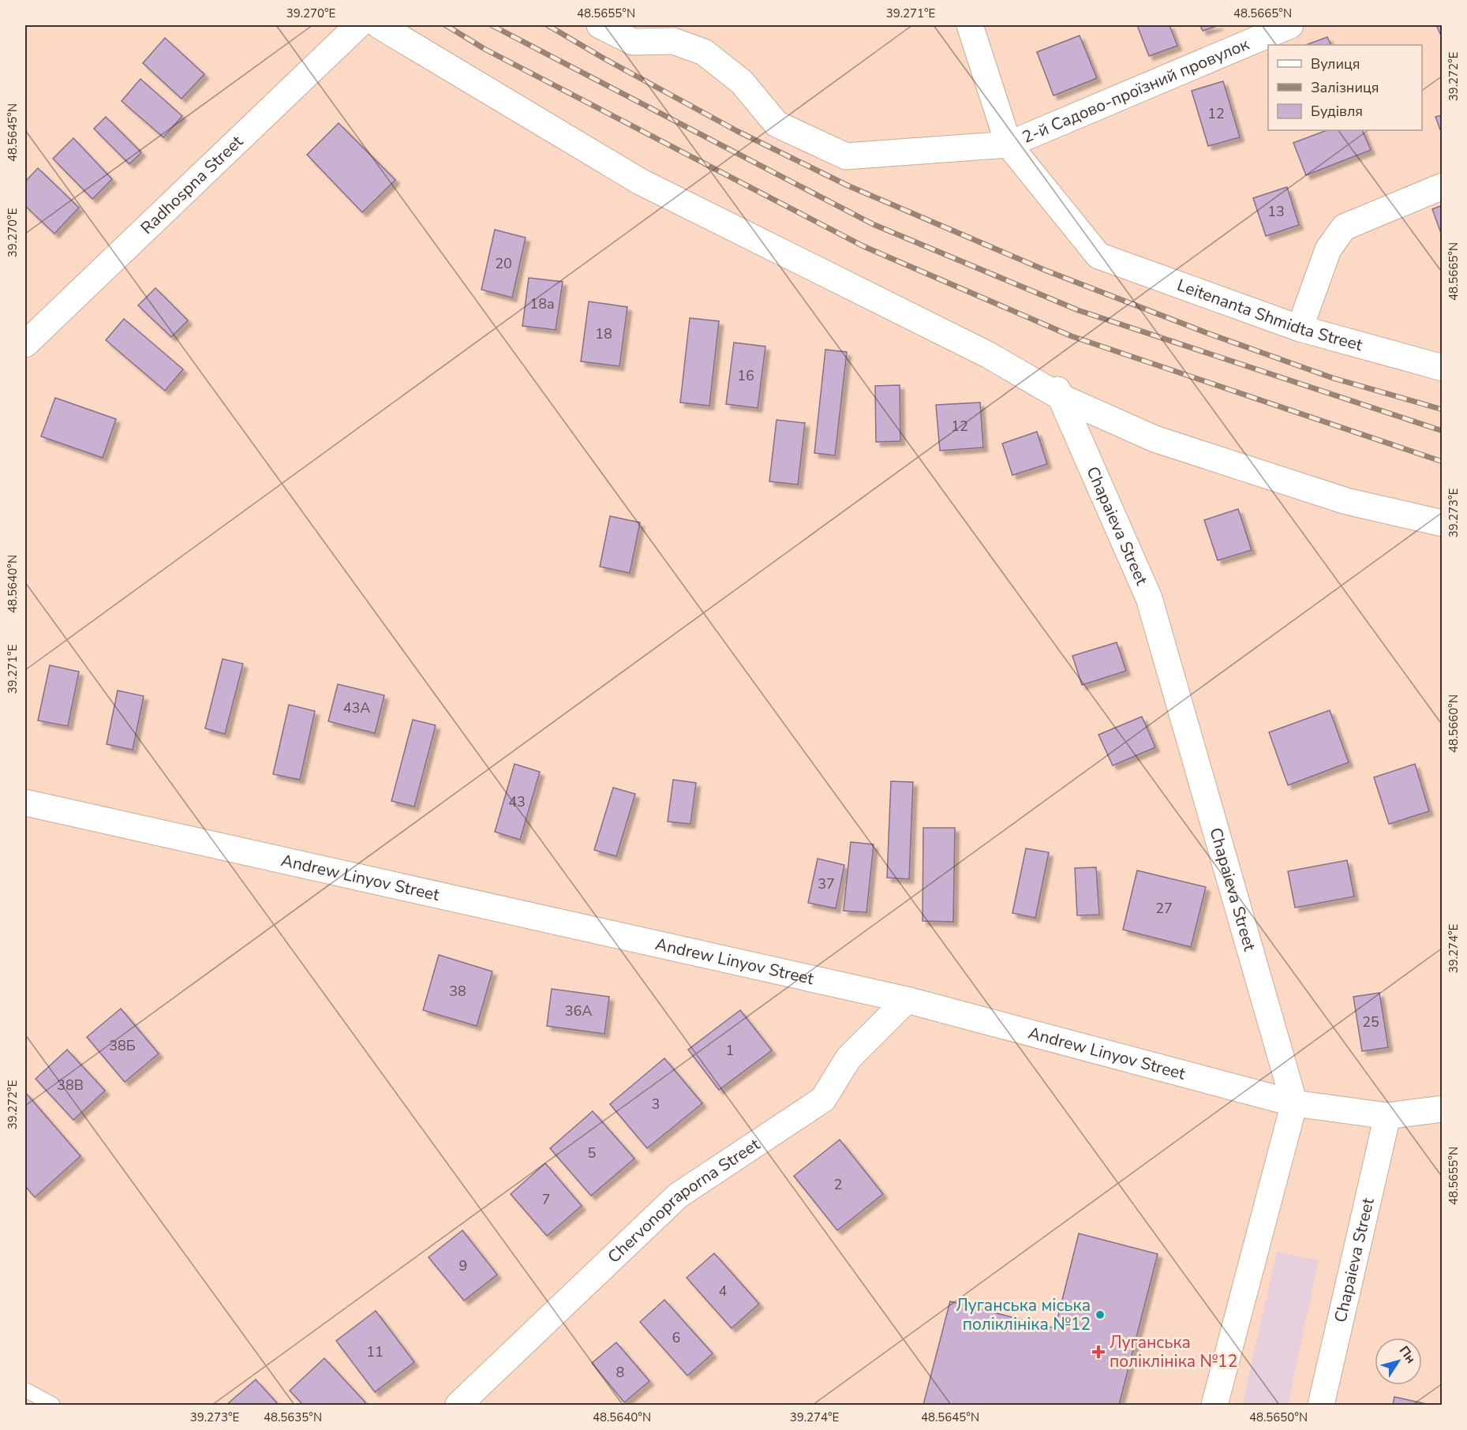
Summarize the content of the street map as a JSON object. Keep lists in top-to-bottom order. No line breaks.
{"streets":{"street":["2-й Садово-проїзний провулок","Radhospna Street","Leitenanta Shmidta Street","Chapaieva Street","Andrew Linyov Street","Chervonopraporna Street"]},"crossings":[["2-й Садово-проїзний провулок","Leitenanta Shmidta Street"],["Chapaieva Street","Andrew Linyov Street"],["Andrew Linyov Street","Chervonopraporna Street"]],"places":{"other":["Луганська міська поліклініка №12"],"health":["Луганська поліклініка №12"]},"house_numbers":["12","13","20","18а","18","16","12","43А","43","37","27","38","36А","25","38Б","1","38В","3","5","2","7","9","4","6","11","8"],"legend":["Вулиця","Залізниця","Будівля"],"north":"top right","coordinates":["39.270°E","48.5655°N","39.271°E","48.5665°N","39.272°E","48.5645°N","39.273°E","48.5640°N","48.5660°N","39.274°E","48.5635°N","48.5650°N"]}
